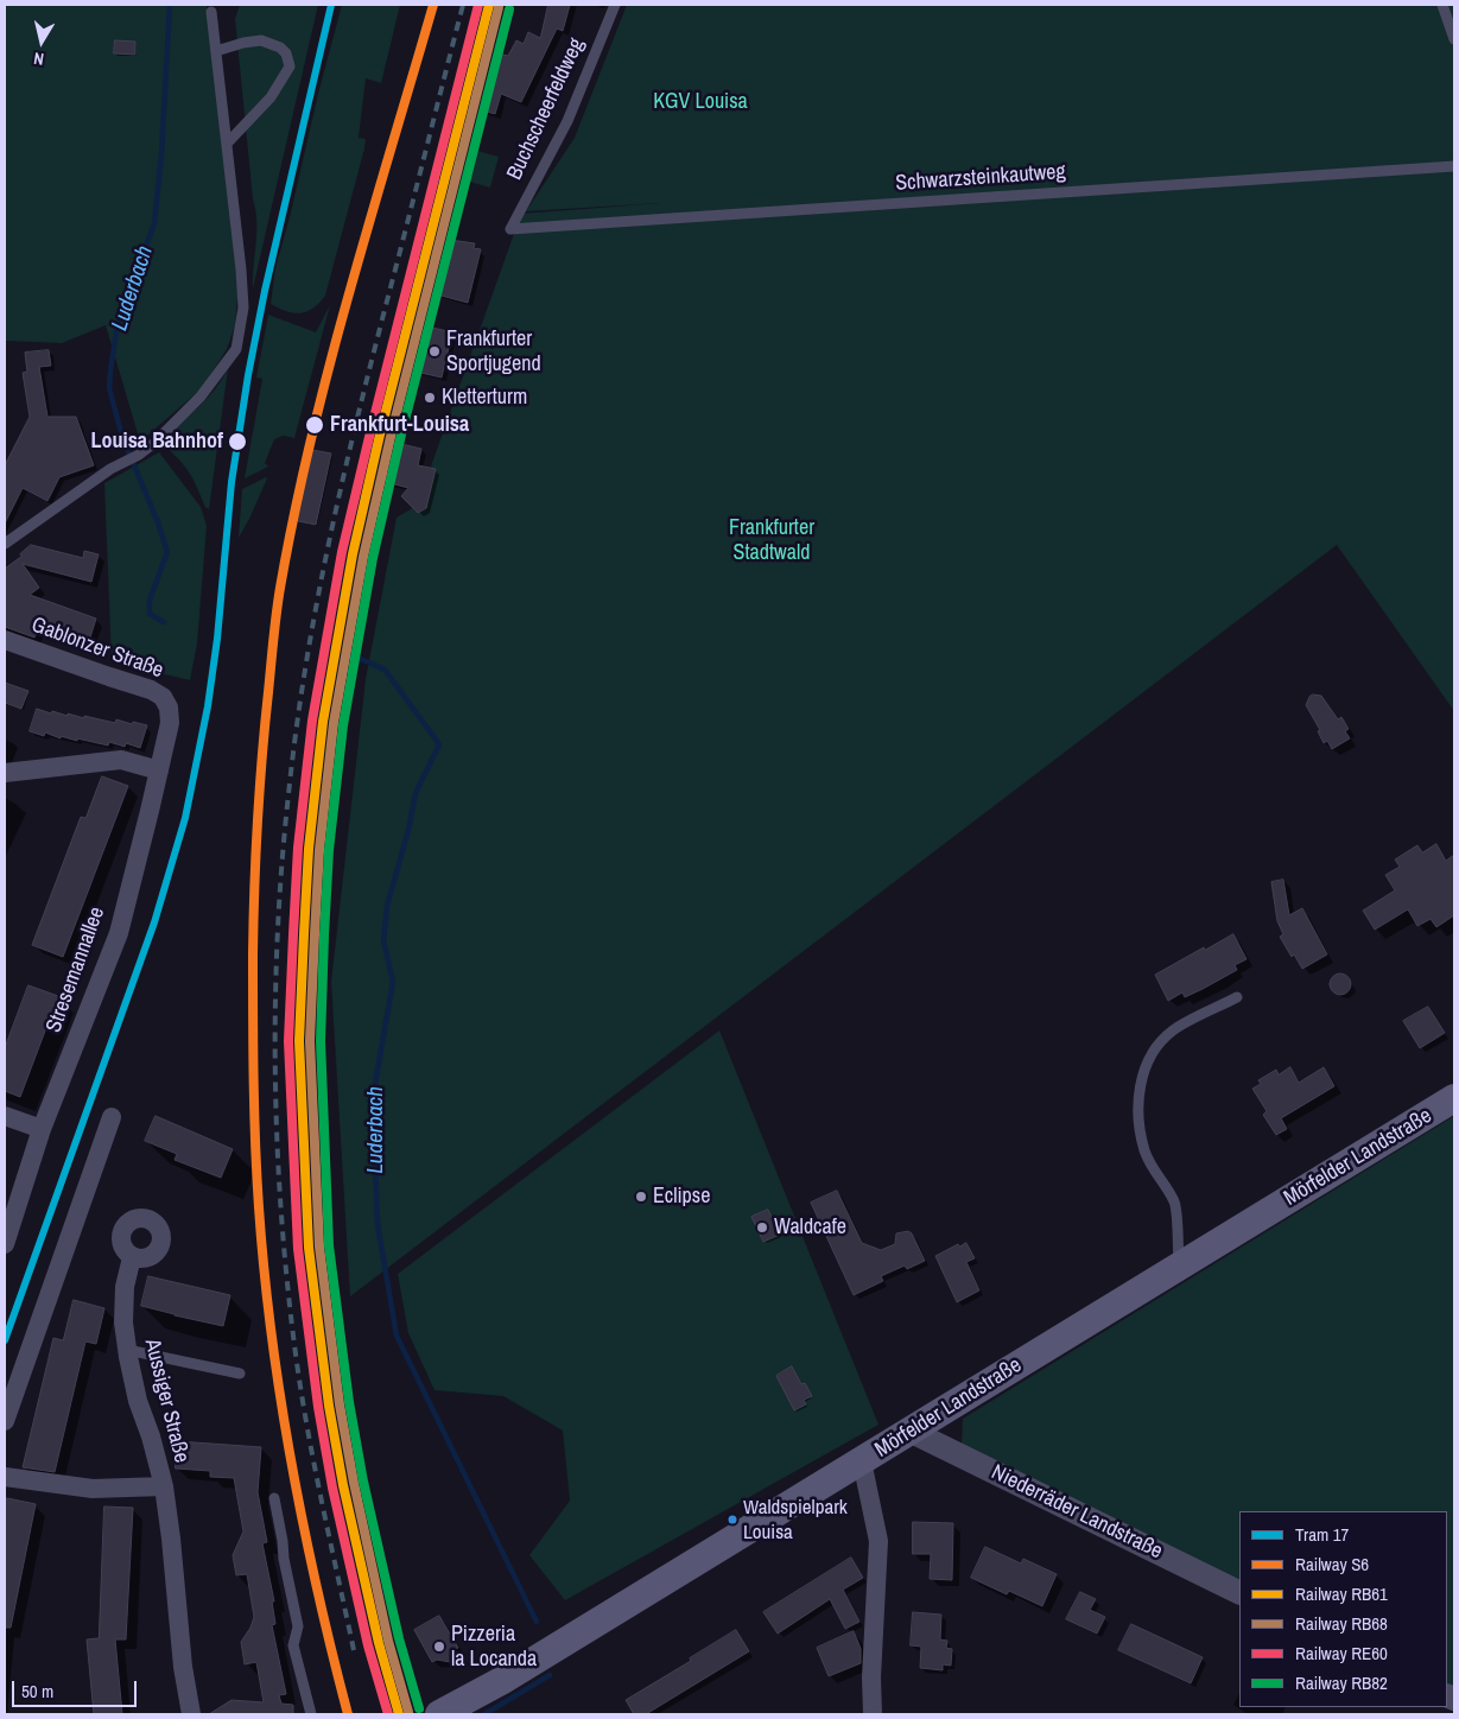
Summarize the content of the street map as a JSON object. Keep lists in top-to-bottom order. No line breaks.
{"streets":{"main road":["Mörfelder Landstraße"],"street":["Gablonzer Straße","Stresemannallee","Aussiger Straße","Niederräder Landstraße"],"lane":["Buchscheerfeldweg","Schwarzsteinkautweg"]},"crossings":[["Buchscheerfeldweg","Schwarzsteinkautweg"],["Gablonzer Straße","Stresemannallee"],["Mörfelder Landstraße","Niederräder Landstraße"]],"water":["Luderbach"],"parks":["KGV Louisa","Frankfurter Stadtwald"],"places":["Frankfurter Sportjugend","Kletterturm","Frankfurt-Louisa","Louisa Bahnhof","Eclipse","Waldcafe","Waldspielpark Louisa","Pizzeria la Locanda"],"lines":["tram line 17","rail line S6","rail line RB61","rail line RE60","rail line RB68","rail line RB82"],"legend":["Tram 17","Railway S6","Railway RB61","Railway RB68","Railway RE60","Railway RB82"],"scale_bar":"50 m","north":"bottom"}
